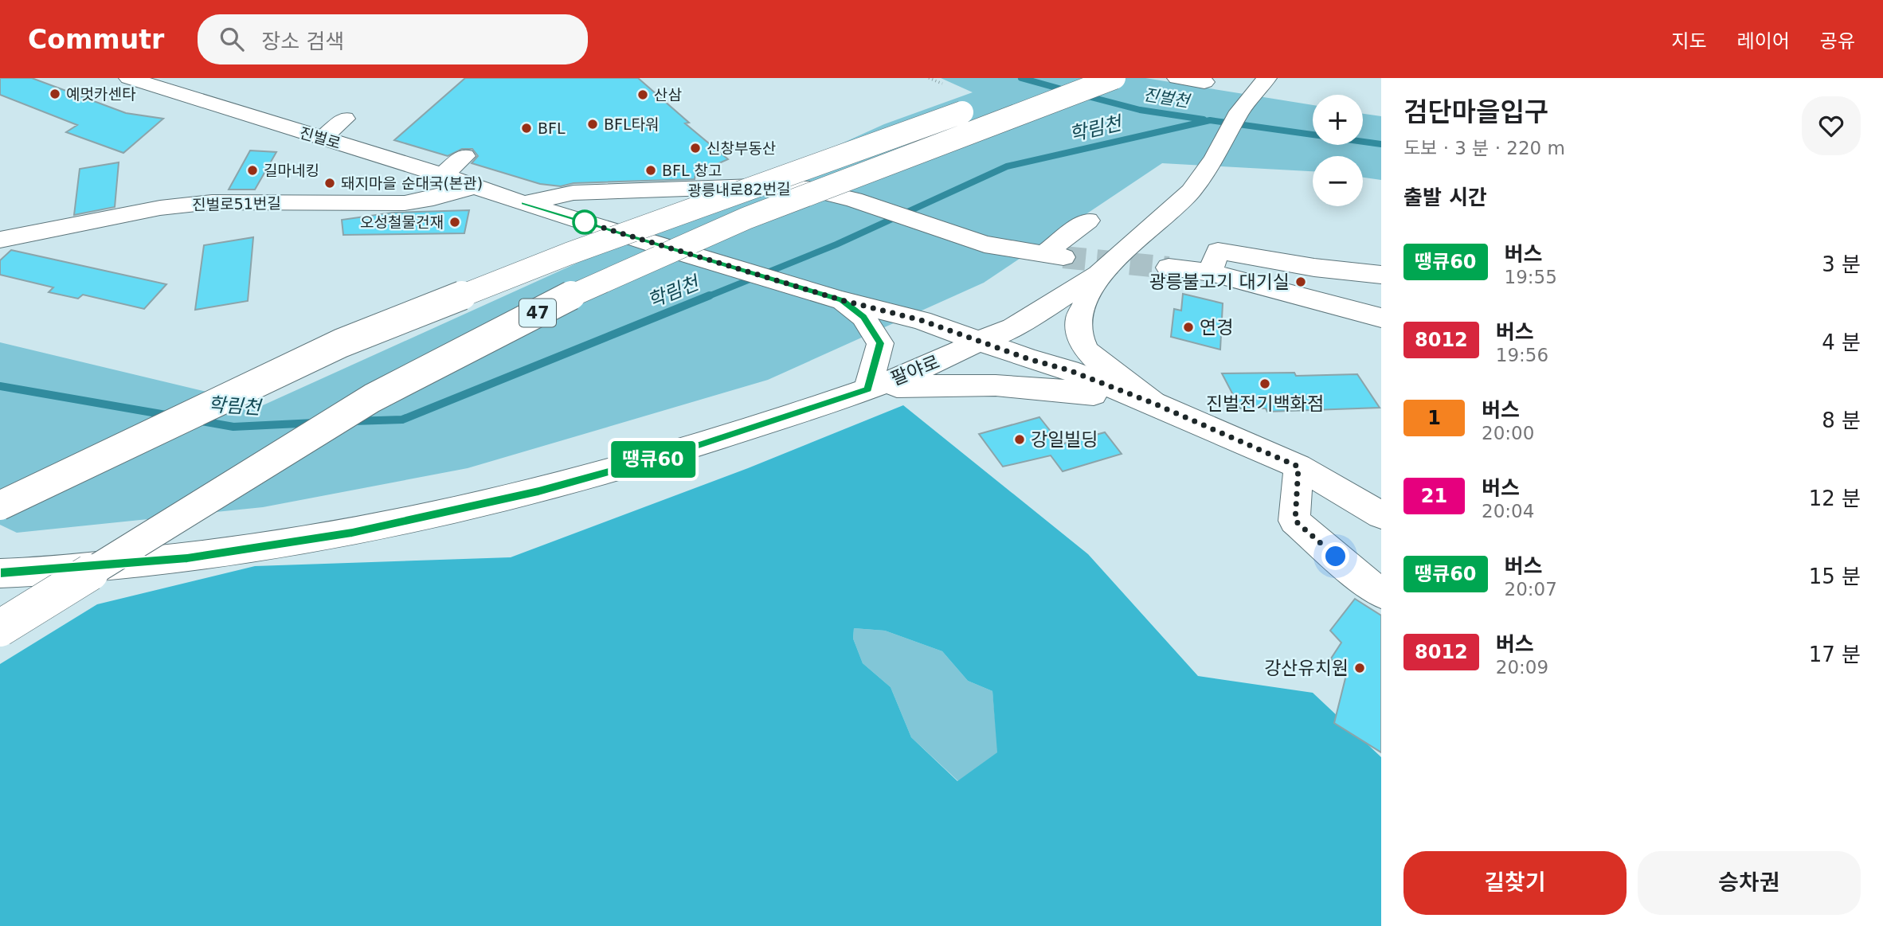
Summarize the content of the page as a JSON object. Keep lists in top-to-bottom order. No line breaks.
{"streets":{"main road":["진벌로","광릉내로82번길","진벌로51번길","47","팔야로"]},"crossings":[["진벌로","광릉내로82번길"],["진벌로","진벌로51번길"],["진벌로","팔야로"]],"water":["진벌천","학림천"],"places":["예멋카센타","산삼","BFL타워","BFL","신창부동산","길마네킹","BFL 창고","돼지마을 순대국(본관)","오성철물건재","광릉불고기 대기실","연경","진벌전기백화점","강일빌딩","강산유치원"],"lines":["bus line 땡큐60"],"page":{"header":"Commutr","search":"장소 검색","nav":["지도","레이어","공유"],"on_map":"땡큐60","heading":[["검단마을입구","도보 · 3 분 · 220 m"],"출발 시간"],"map_buttons":["+","−"],"list":[{"mark":"땡큐60","name":"버스","note":"19:55","value":"3 분"},{"mark":"8012","name":"버스","note":"19:56","value":"4 분"},{"mark":"1","name":"버스","note":"20:00","value":"8 분"},{"mark":"21","name":"버스","note":"20:04","value":"12 분"},{"mark":"땡큐60","name":"버스","note":"20:07","value":"15 분"},{"mark":"8012","name":"버스","note":"20:09","value":"17 분"}],"buttons":["길찾기","승차권"]}}
